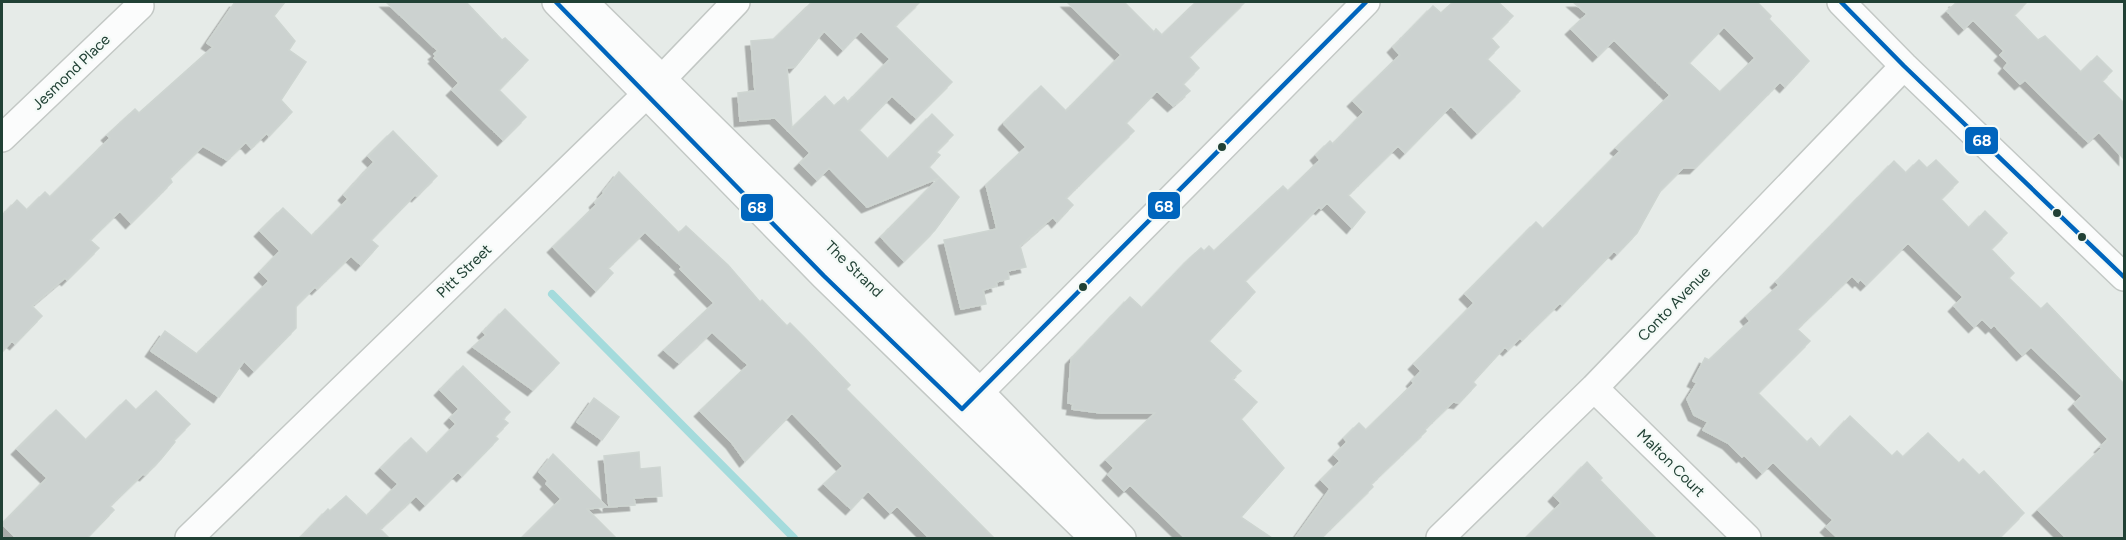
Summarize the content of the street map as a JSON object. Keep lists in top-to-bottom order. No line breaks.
{"streets":{"street":["Jesmond Place","The Strand","Pitt Street","Conto Avenue","Malton Court"]},"crossings":[["The Strand","Pitt Street"],["Conto Avenue","Malton Court"]],"lines":["transit line 68"]}
